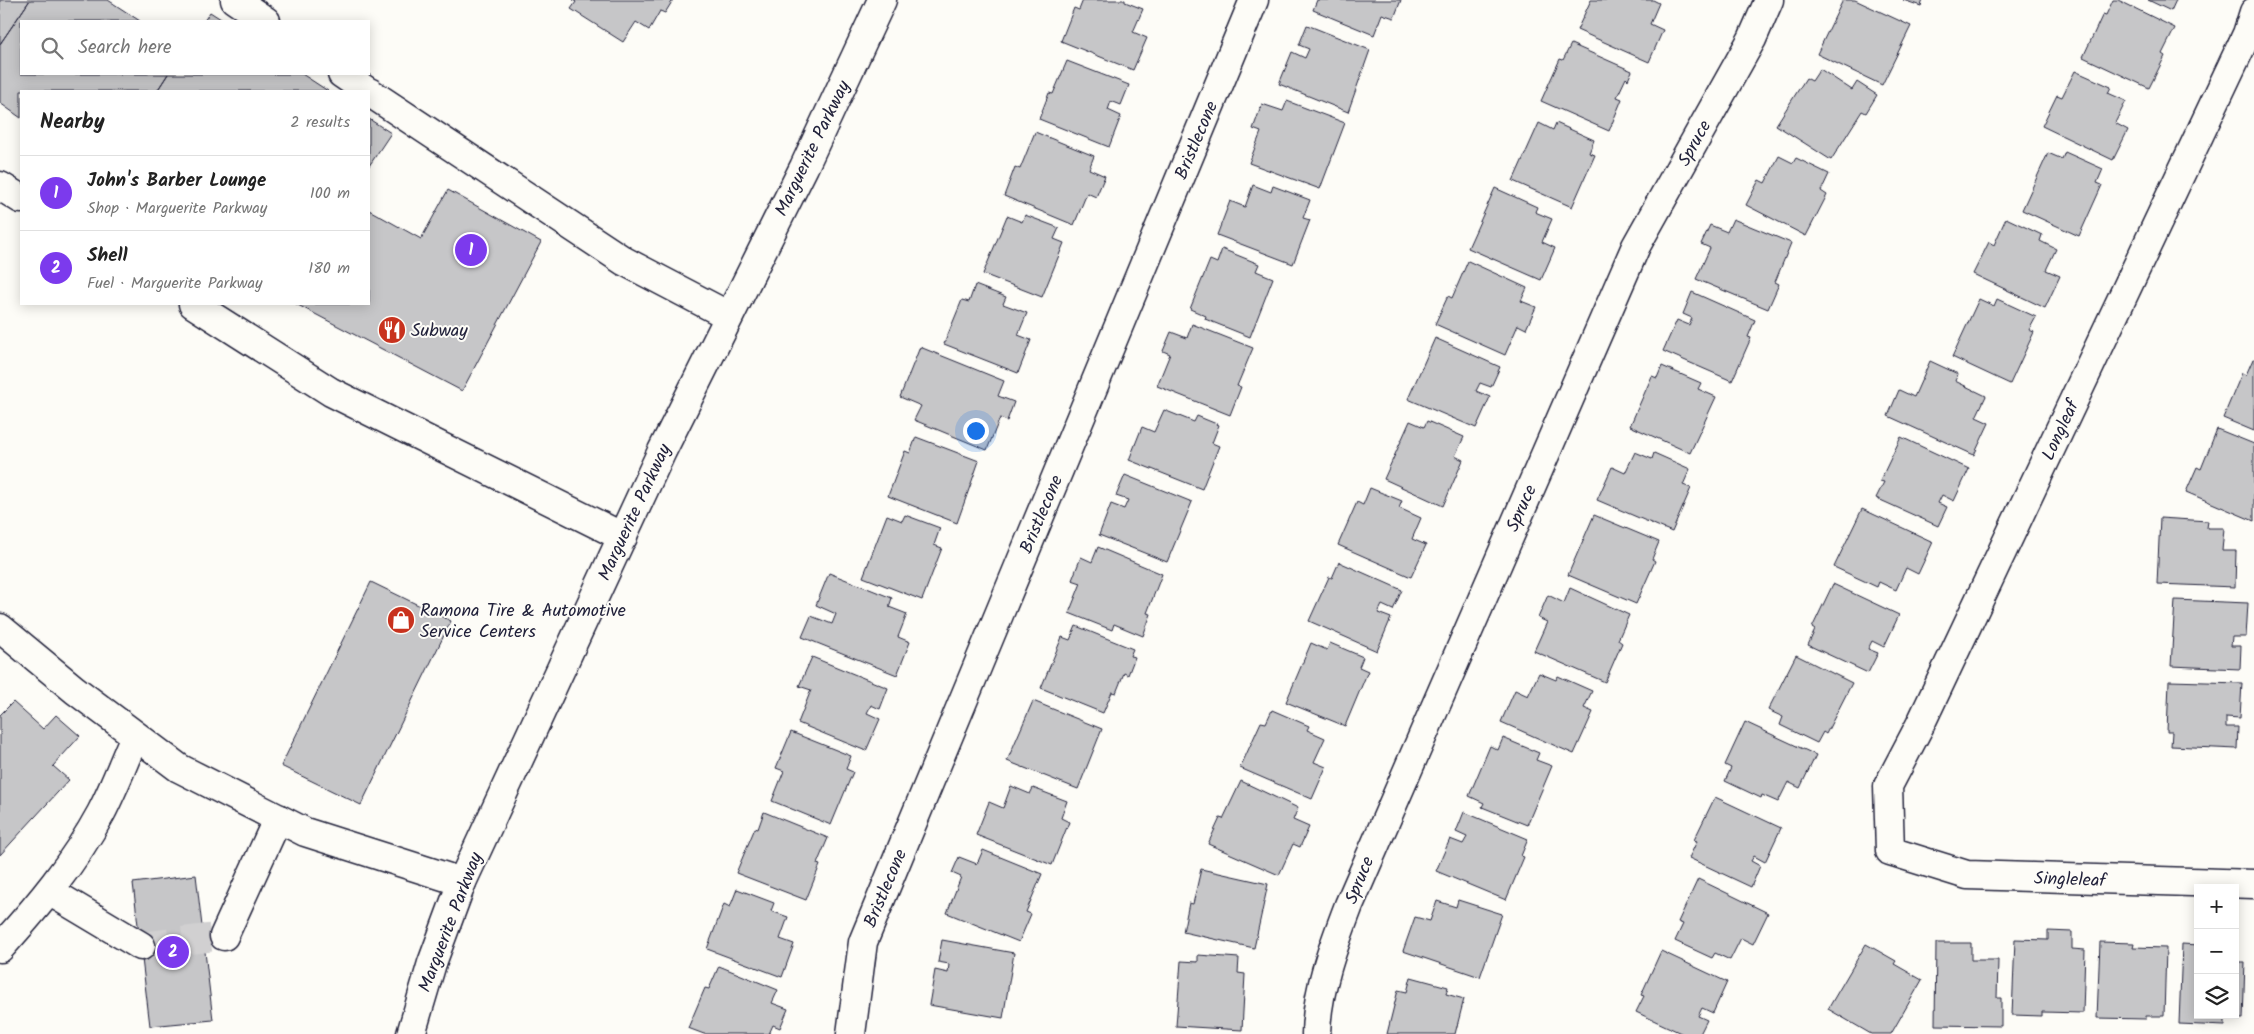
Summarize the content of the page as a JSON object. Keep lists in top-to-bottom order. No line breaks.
{"streets":{"street":["Bristlecone","Spruce","Marguerite Parkway","Longleaf","Singleleaf"]},"crossings":[["Longleaf","Singleleaf"]],"places":{"restaurant":["Subway"],"shop":["Ramona Tire & Automotive Service Centers"]},"page":{"search":"Search here","heading":["Nearby","2 results"],"list":[{"mark":"1","name":"John's Barber Lounge","note":"Shop · Marguerite Parkway","value":"100 m"},{"mark":"2","name":"Shell","note":"Fuel · Marguerite Parkway","value":"180 m"}],"pins":["1","2"],"map_buttons":["+","−"]}}
